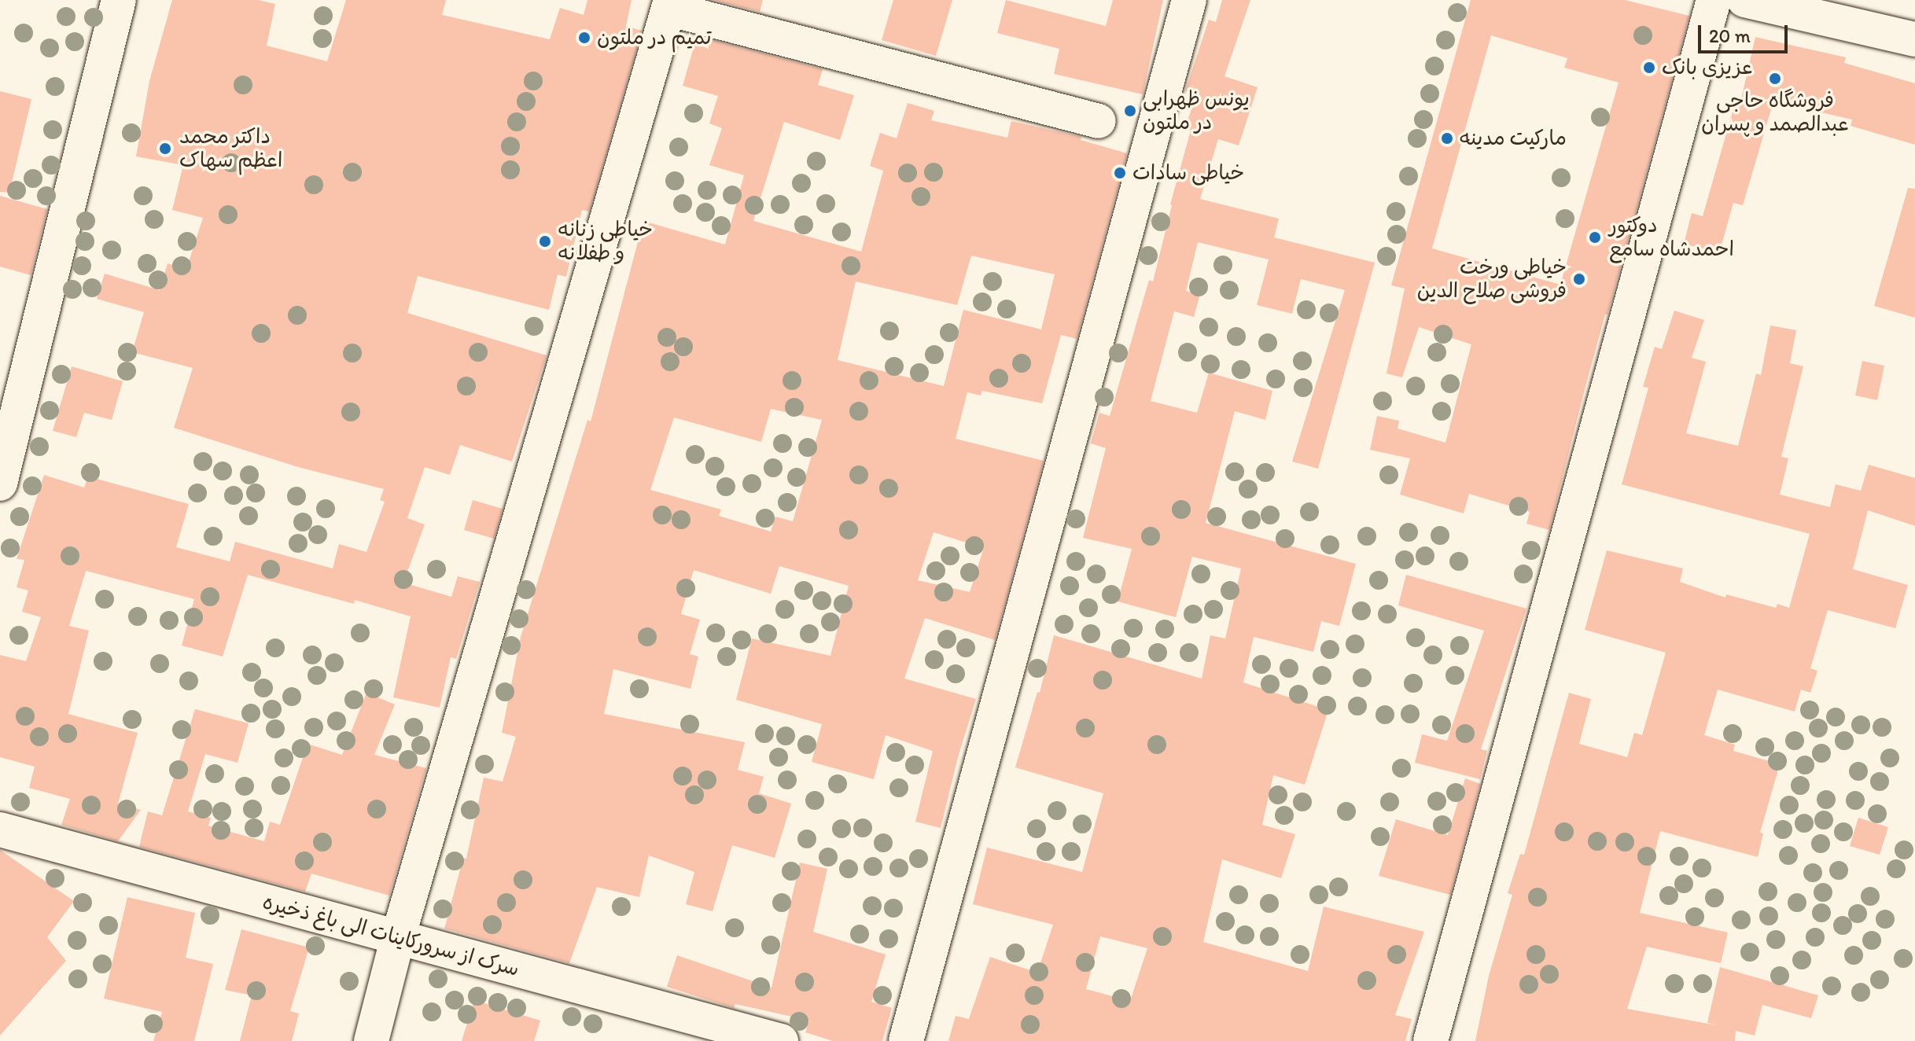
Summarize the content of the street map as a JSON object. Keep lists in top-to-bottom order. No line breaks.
{"streets":{"street":["سرک از سرورکاینات الی باغ ذخیره"]},"places":["تمیم در ملتون","عزیزی بانک","فروشگاه حاجی عبدالصمد و پسران","یونس ظهرابی در ملتون","مارکیت مدینه","داکتر محمد اعظم سهاک","خیاطی سادات","دوکتور احمدشاه سامع","خیاطی زنانه و طفلانه","خیاطی ورخت فروشی صلاح الدین"],"scale_bar":"20 m"}
